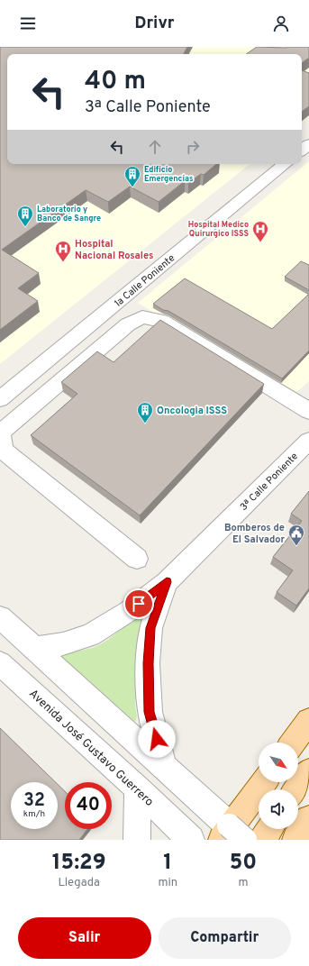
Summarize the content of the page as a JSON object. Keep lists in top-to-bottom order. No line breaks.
{"streets":{"street":["1a Calle Poniente","3ª Calle Poniente","Avenida José Gustavo Guerrero"]},"places":{"building":["Edificio Emergencias","Laboratorio y Banco de Sangre","Oncologia ISSS"],"hospital":["Hospital Medico Quirurgico ISSS","Hospital Nacional Rosales"],"public building":["Bomberos de El Salvador"]},"north":"bottom right","page":{"header":"Drivr","turn":["40 m","3ª Calle Poniente"],"speed":"32 km/h","limit":"40","eta":["15:29","Llegada","1","min","50","m"],"buttons":["Salir","Compartir"]}}
